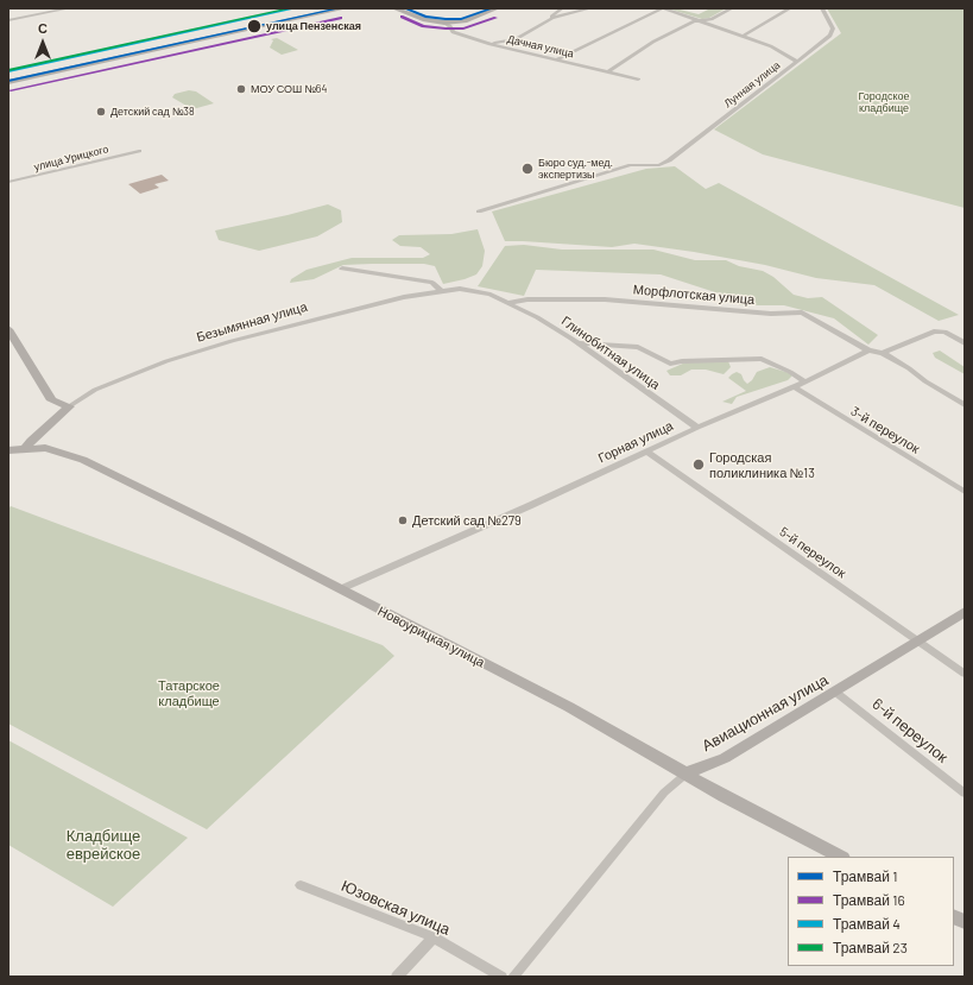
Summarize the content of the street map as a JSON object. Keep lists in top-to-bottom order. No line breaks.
{"streets":{"main road":["Безымянная улица","Новоурицкая улица","Авиационная улица"],"street":["Дачная улица","Лунная улица","улица Урицкого","Морфлотская улица","Глинобитная улица","3-й переулок","Горная улица","5-й переулок","6-й переулок","Юзовская улица"]},"crossings":[["Морфлотская улица","Безымянная улица"],["Морфлотская улица","Глинобитная улица"],["Морфлотская улица","Горная улица"],["Безымянная улица","Глинобитная улица"],["Безымянная улица","Новоурицкая улица"],["Глинобитная улица","Горная улица"],["3-й переулок","Горная улица"],["Горная улица","5-й переулок"],["Горная улица","Новоурицкая улица"],["5-й переулок","Авиационная улица"],["Новоурицкая улица","Авиационная улица"],["Авиационная улица","6-й переулок"]],"parks":["Городское кладбище","Татарское кладбище","Кладбище еврейское"],"places":["улица Пензенская","МОУ СОШ №64","Детский сад №38","Бюро суд.-мед. экспертизы","Городская поликлиника №13","Детский сад №279"],"lines":["tram line 1","tram line 4","tram line 23","tram line 16"],"legend":["Трамвай 1","Трамвай 16","Трамвай 4","Трамвай 23"],"north":"top"}
